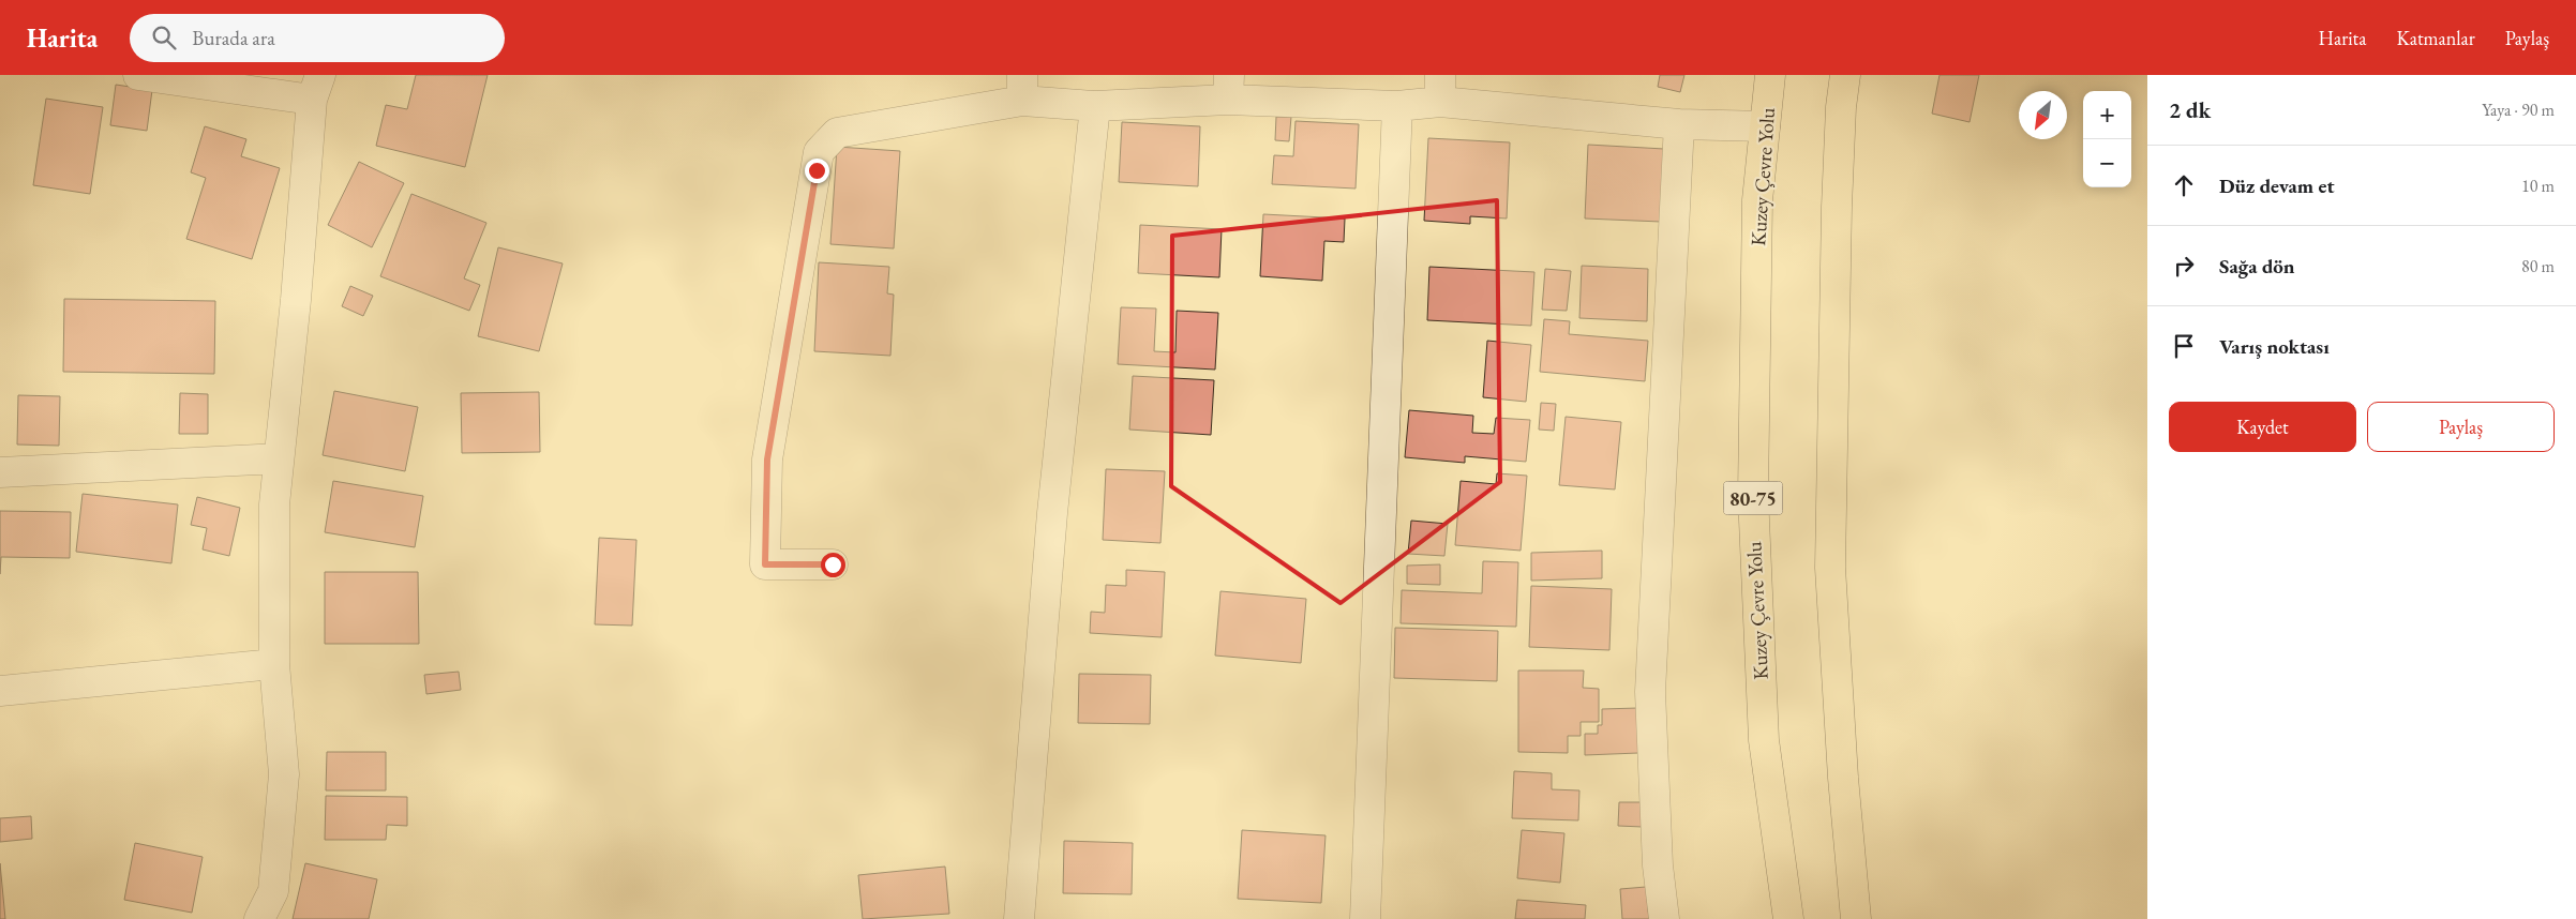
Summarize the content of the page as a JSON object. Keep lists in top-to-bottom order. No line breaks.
{"streets":{"highway":["Kuzey Çevre Yolu","80-75"]},"north":"bottom left","page":{"header":"Harita","search":"Burada ara","nav":["Harita","Katmanlar","Paylaş"],"heading":["2 dk","Yaya · 90 m"],"map_buttons":["+","−"],"list":[["Düz devam et","10 m"],["Sağa dön","80 m"],"Varış noktası"],"buttons":["Kaydet","Paylaş"]}}
